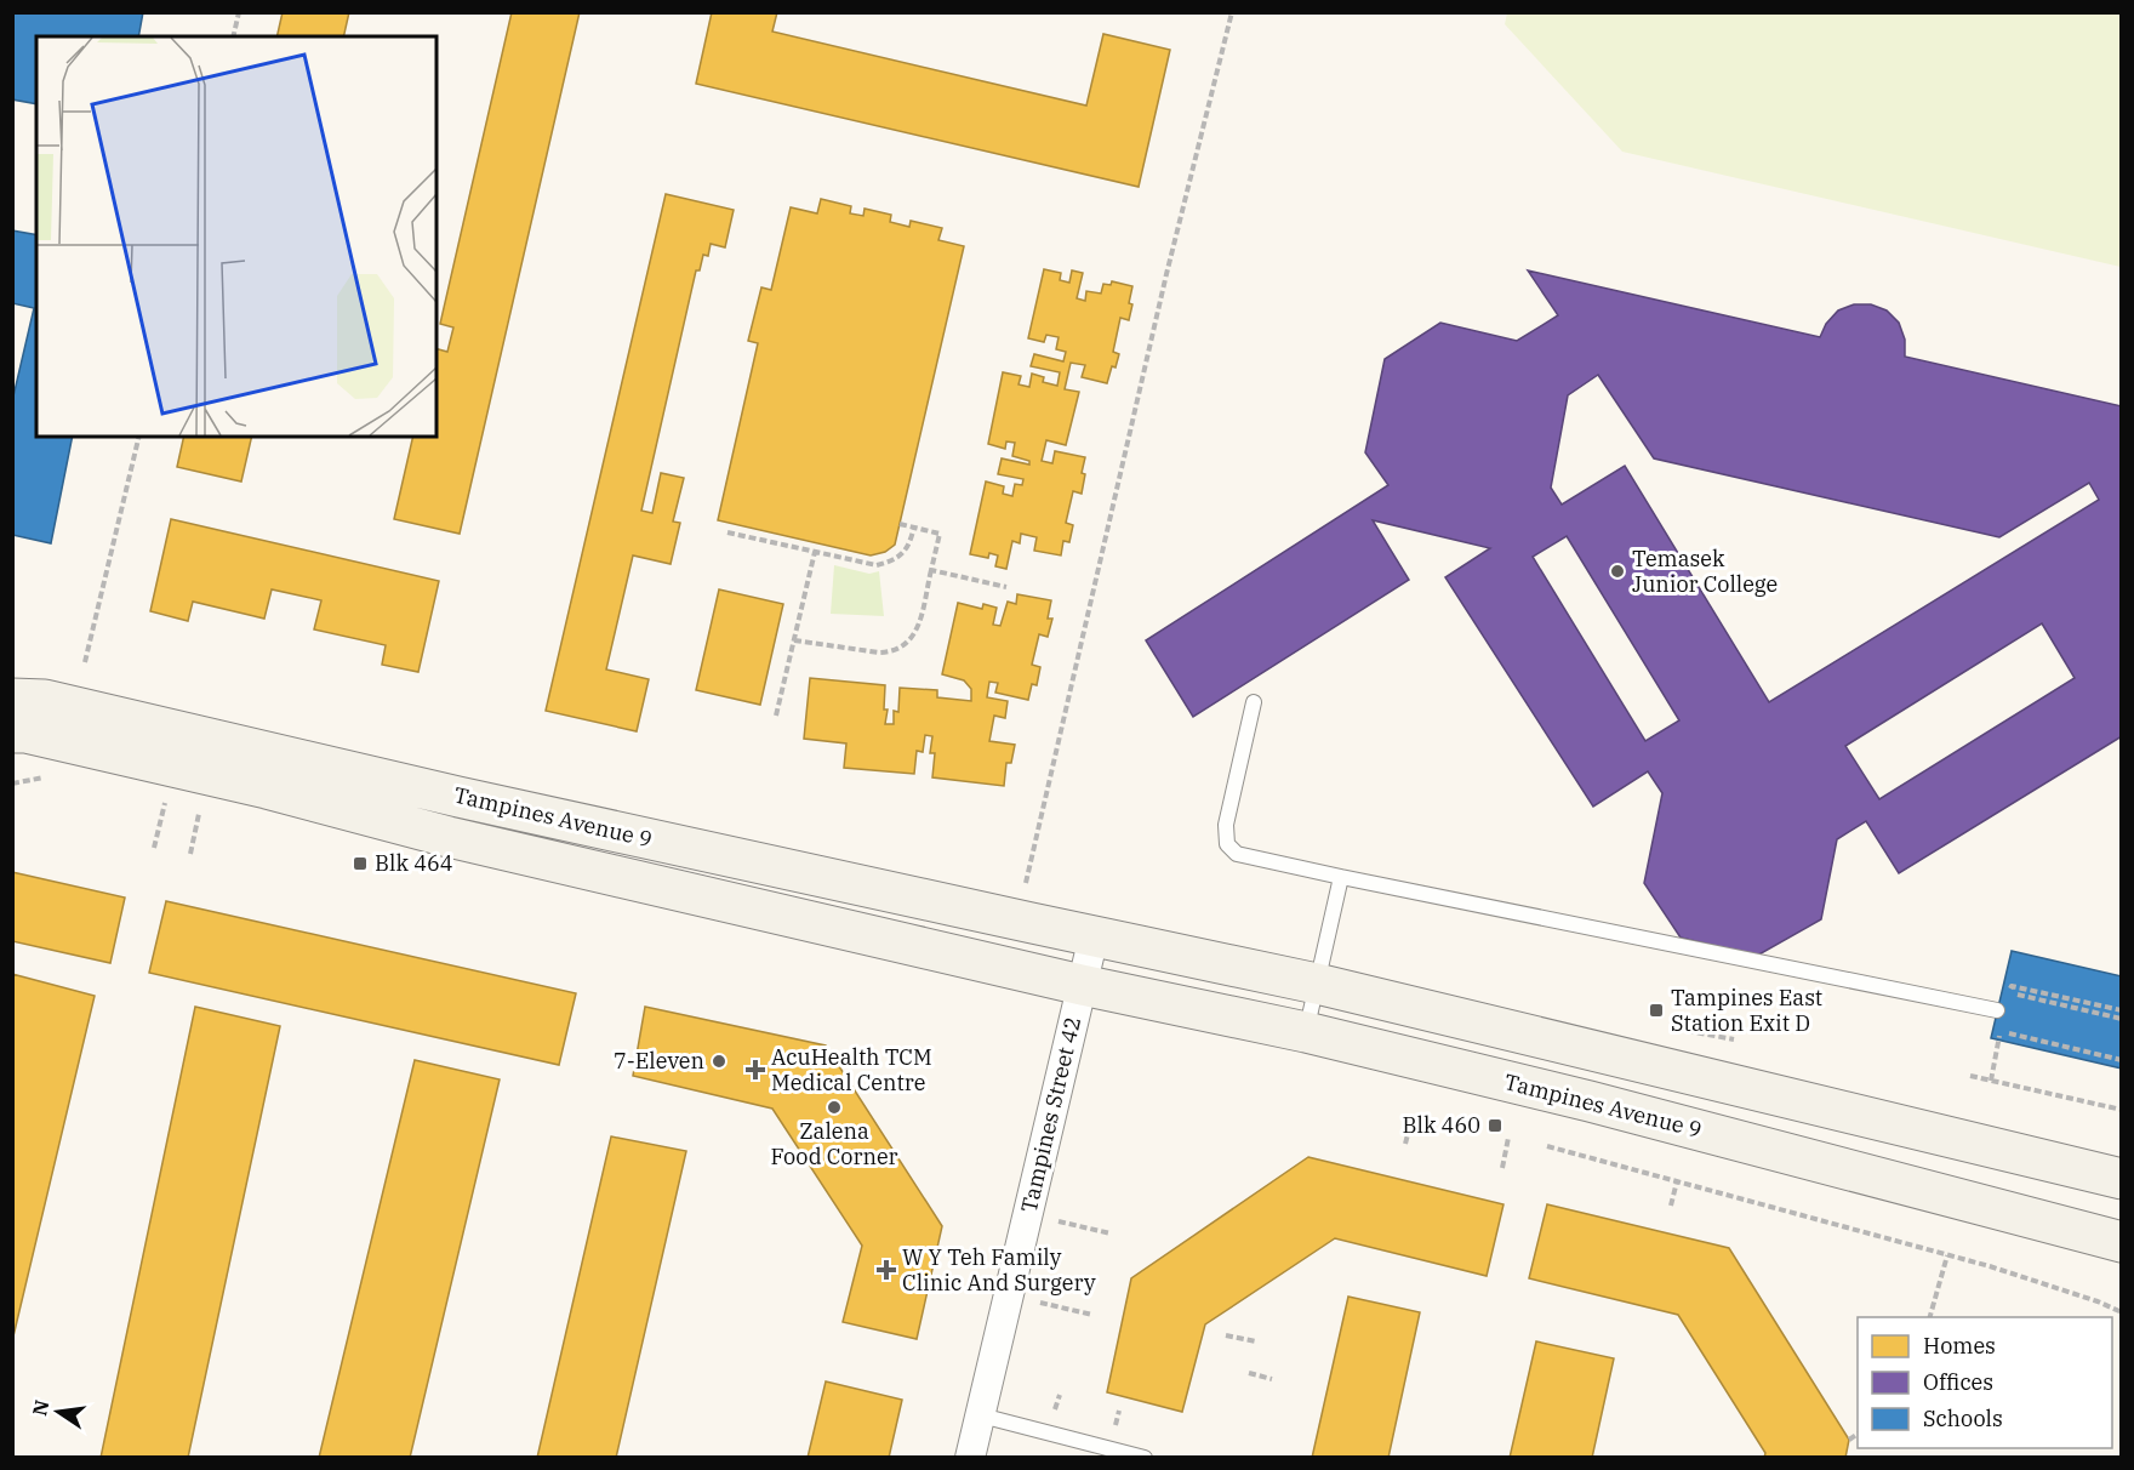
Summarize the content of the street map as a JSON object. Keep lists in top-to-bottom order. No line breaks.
{"streets":{"main road":["Tampines Avenue 9"],"street":["Tampines Street 42"]},"crossings":[["Tampines Avenue 9","Tampines Street 42"]],"places":{"other":["Temasek Junior College","7-Eleven","Zalena Food Corner"],"transit":["Blk 464","Tampines East Station Exit D","Blk 460"],"health":["AcuHealth TCM Medical Centre","W Y Teh Family Clinic And Surgery"]},"legend":["Homes","Offices","Schools"],"north":"left"}
